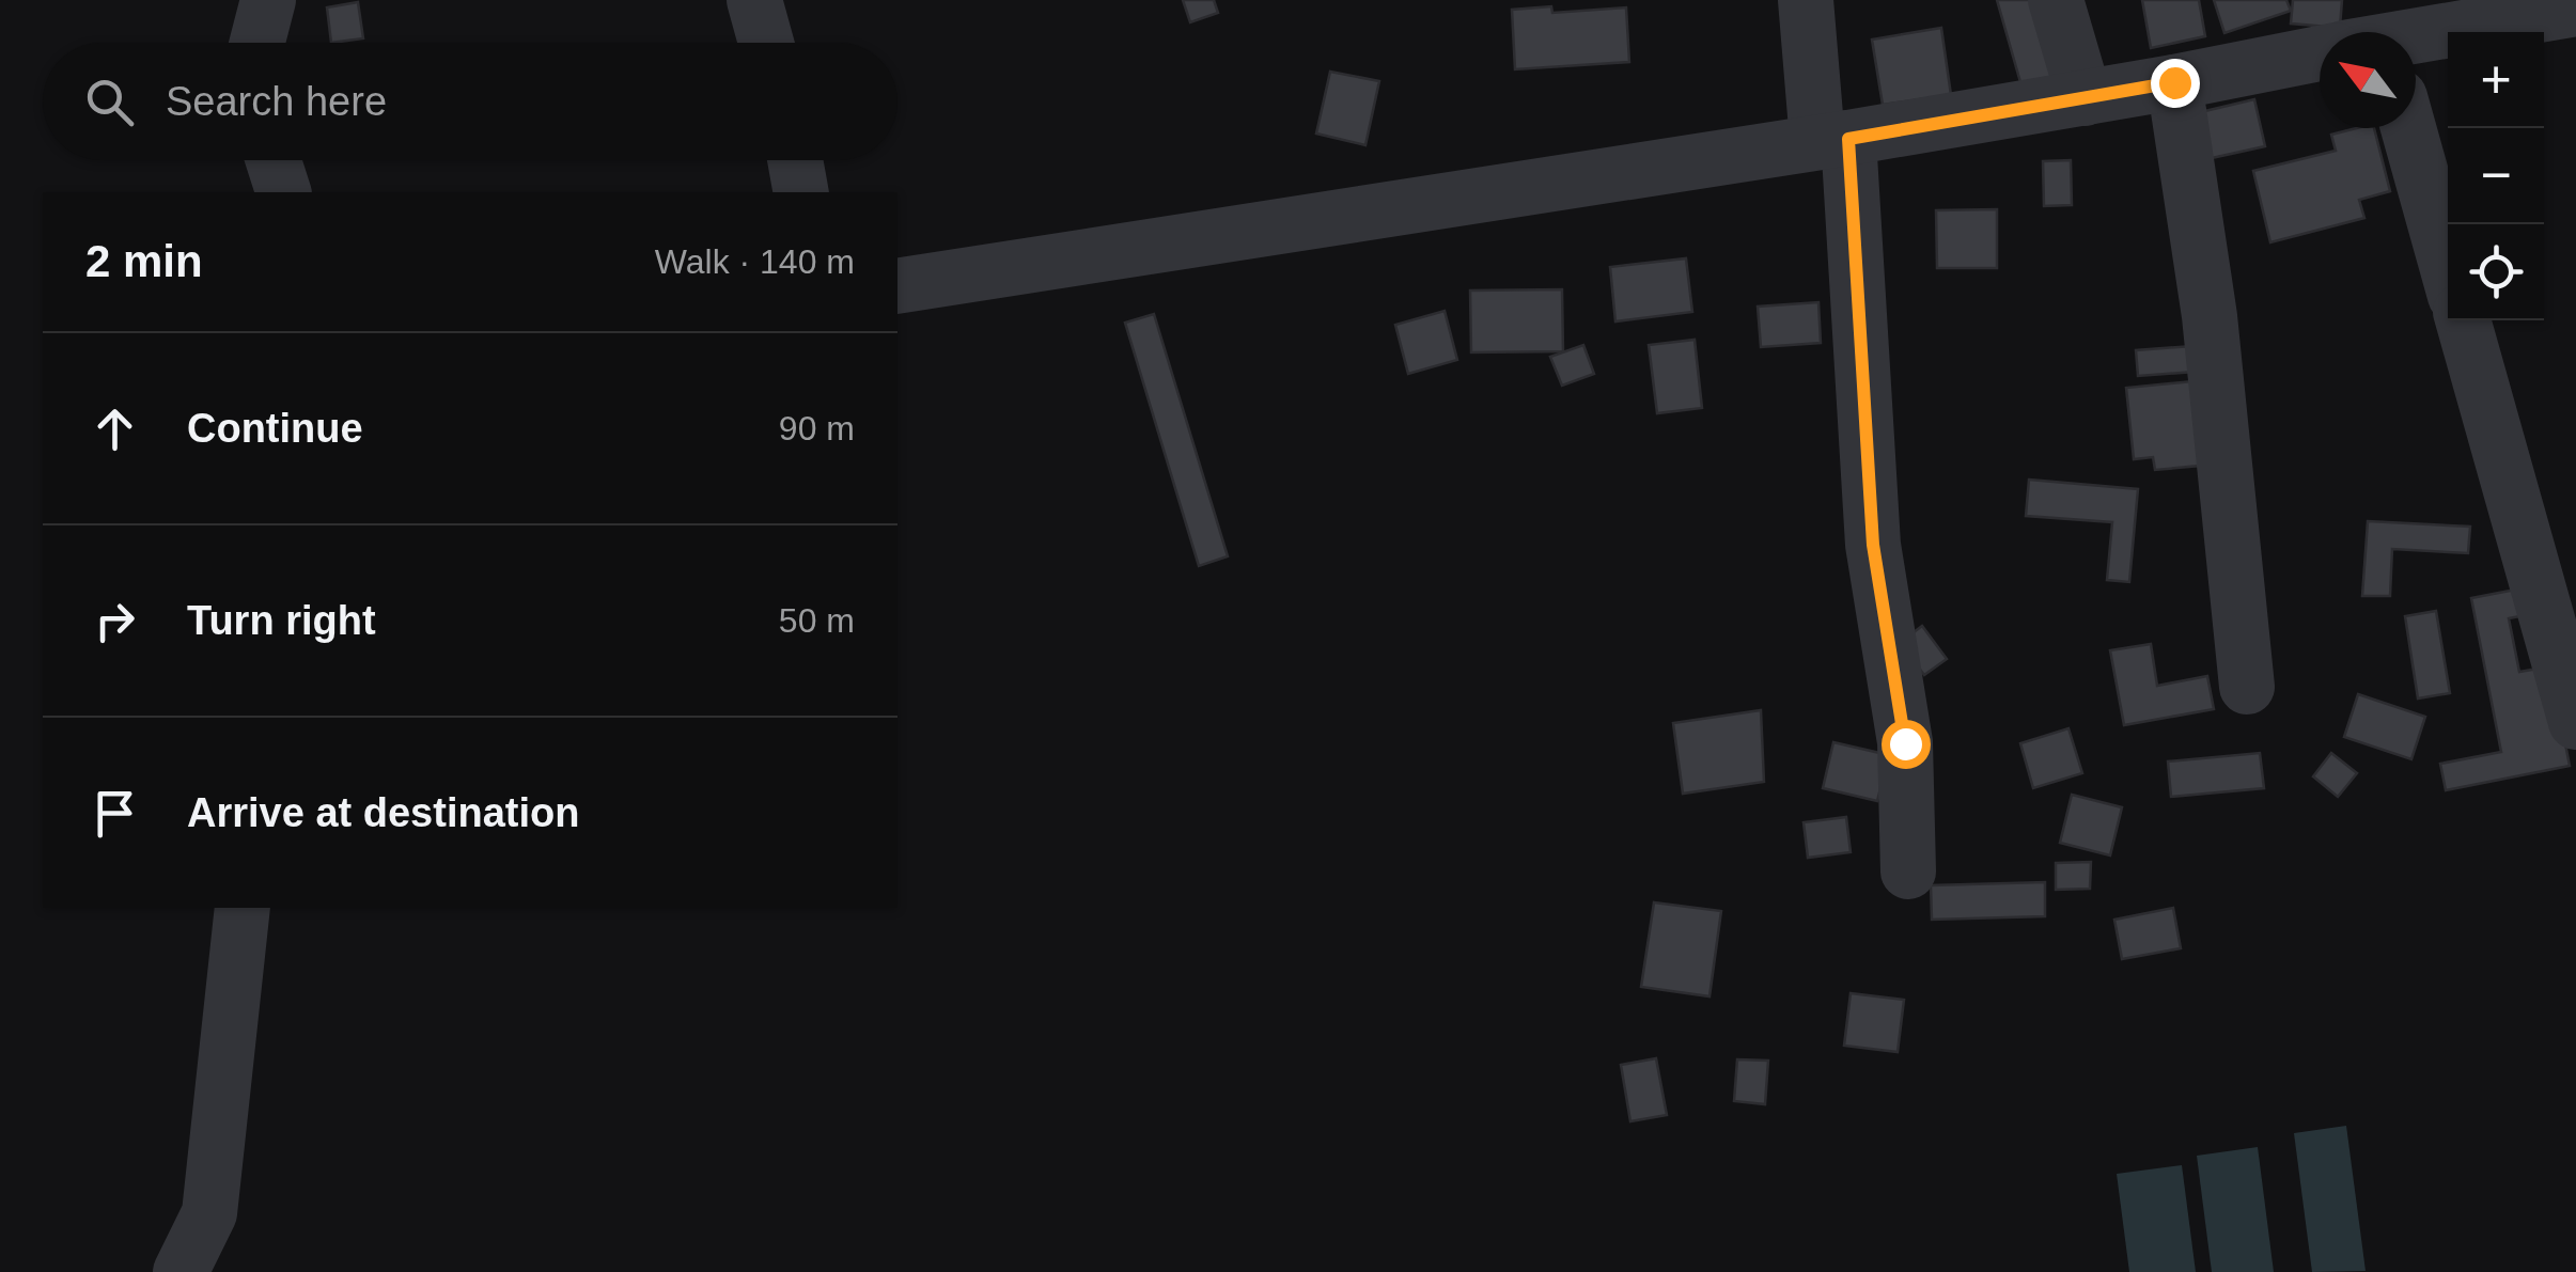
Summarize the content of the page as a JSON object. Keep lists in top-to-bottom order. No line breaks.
{"north":"top left","page":{"map_buttons":["+","−"],"search":"Search here","heading":["2 min","Walk · 140 m"],"list":[["Continue","90 m"],["Turn right","50 m"],"Arrive at destination"]}}
